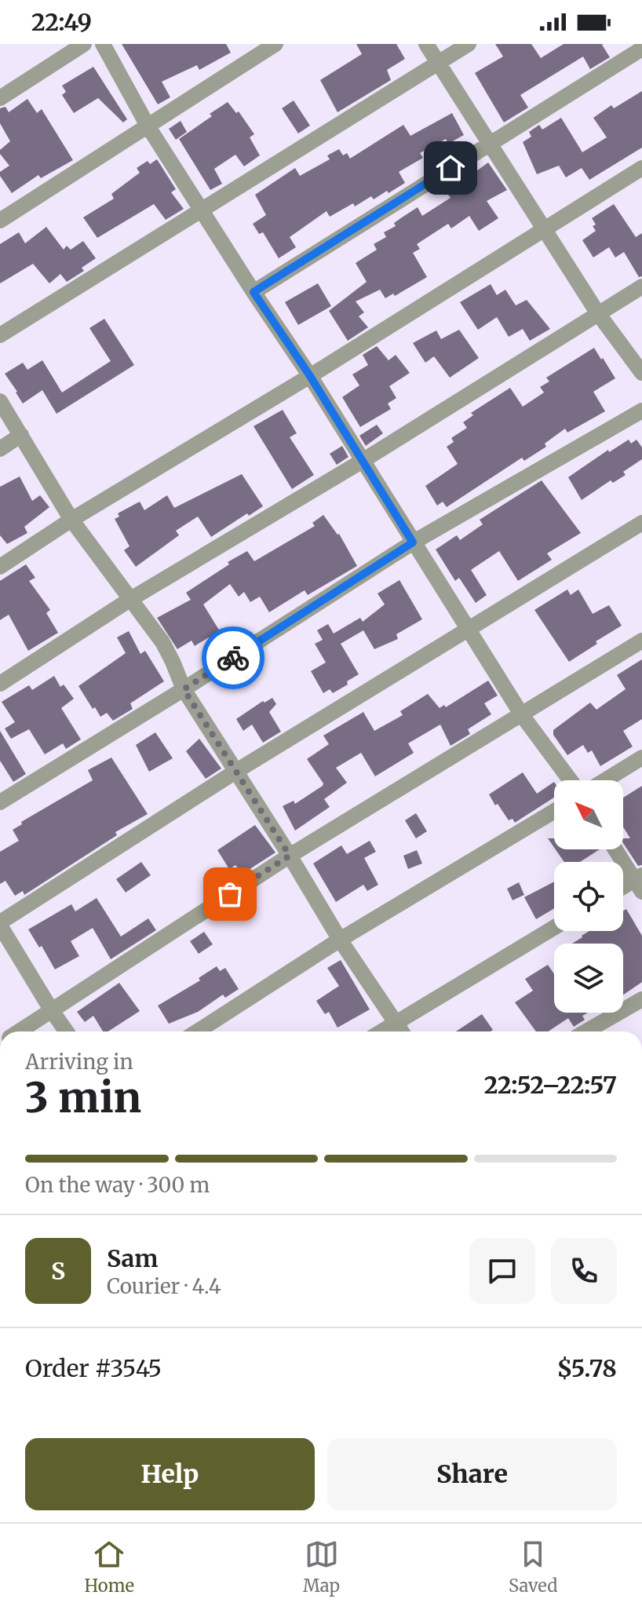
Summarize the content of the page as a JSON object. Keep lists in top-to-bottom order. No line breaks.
{"north":"top left","page":{"status":"22:49","heading":["3 min","Arriving in","22:52–22:57"],"panel":["Sam","Courier · 4.4","Order #3545","$5.78"],"bar":"On the way · 300 m","round":"S","buttons":["Help","Share"],"tabs":["Home","Map","Saved"]}}
